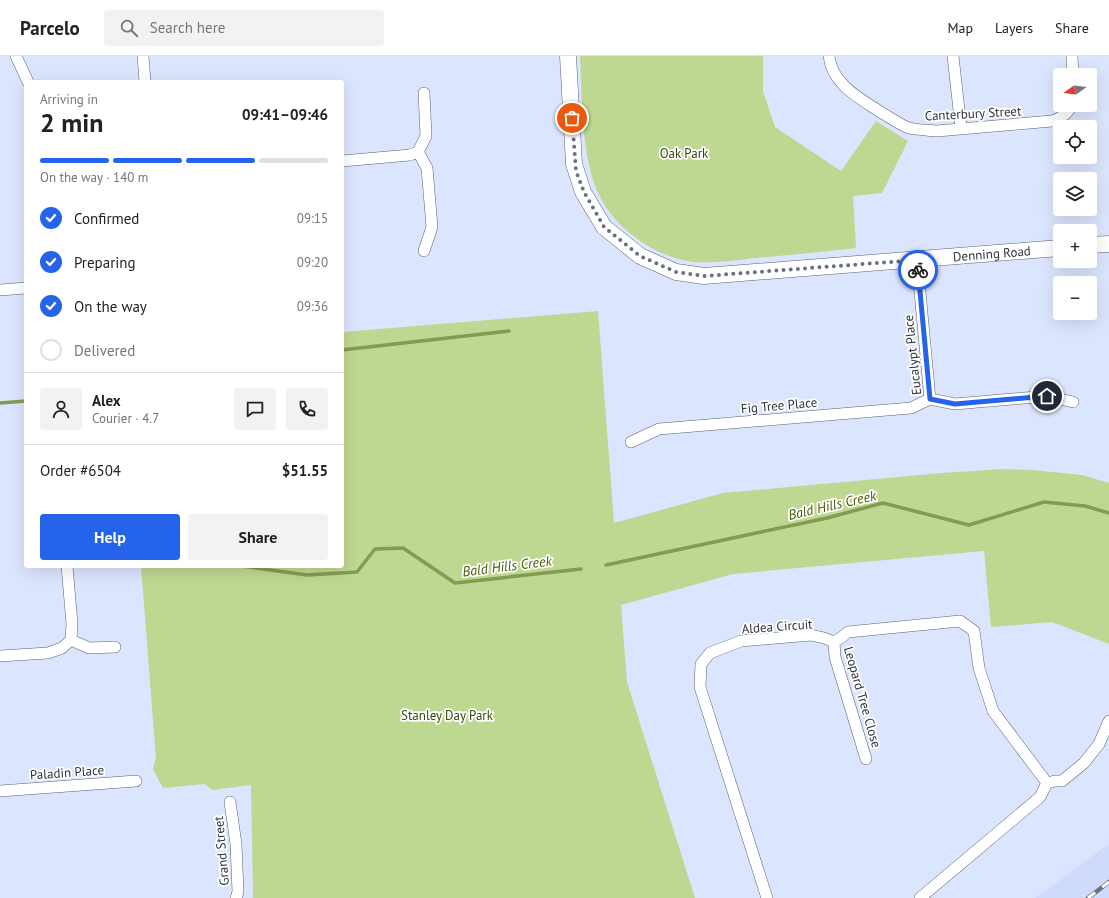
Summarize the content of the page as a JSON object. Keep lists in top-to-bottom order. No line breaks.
{"streets":{"street":["Canterbury Street","Denning Road","Eucalypt Place","Fig Tree Place","Aldea Circuit","Leopard Tree Close","Paladin Place","Grand Street"]},"crossings":[["Denning Road","Eucalypt Place"],["Eucalypt Place","Fig Tree Place"],["Aldea Circuit","Leopard Tree Close"]],"water":["Bald Hills Creek"],"parks":["Oak Park","Stanley Day Park"],"north":"left","page":{"header":"Parcelo","search":"Search here","nav":["Map","Layers","Share"],"map_buttons":["+","−"],"heading":["2 min","Arriving in","09:41–09:46"],"panel":["Alex","Courier · 4.7","Order #6504","$51.55"],"bar":"On the way · 140 m","list":[["Confirmed","09:15"],["Preparing","09:20"],["On the way","09:36"],"Delivered"],"buttons":["Help","Share"]}}
